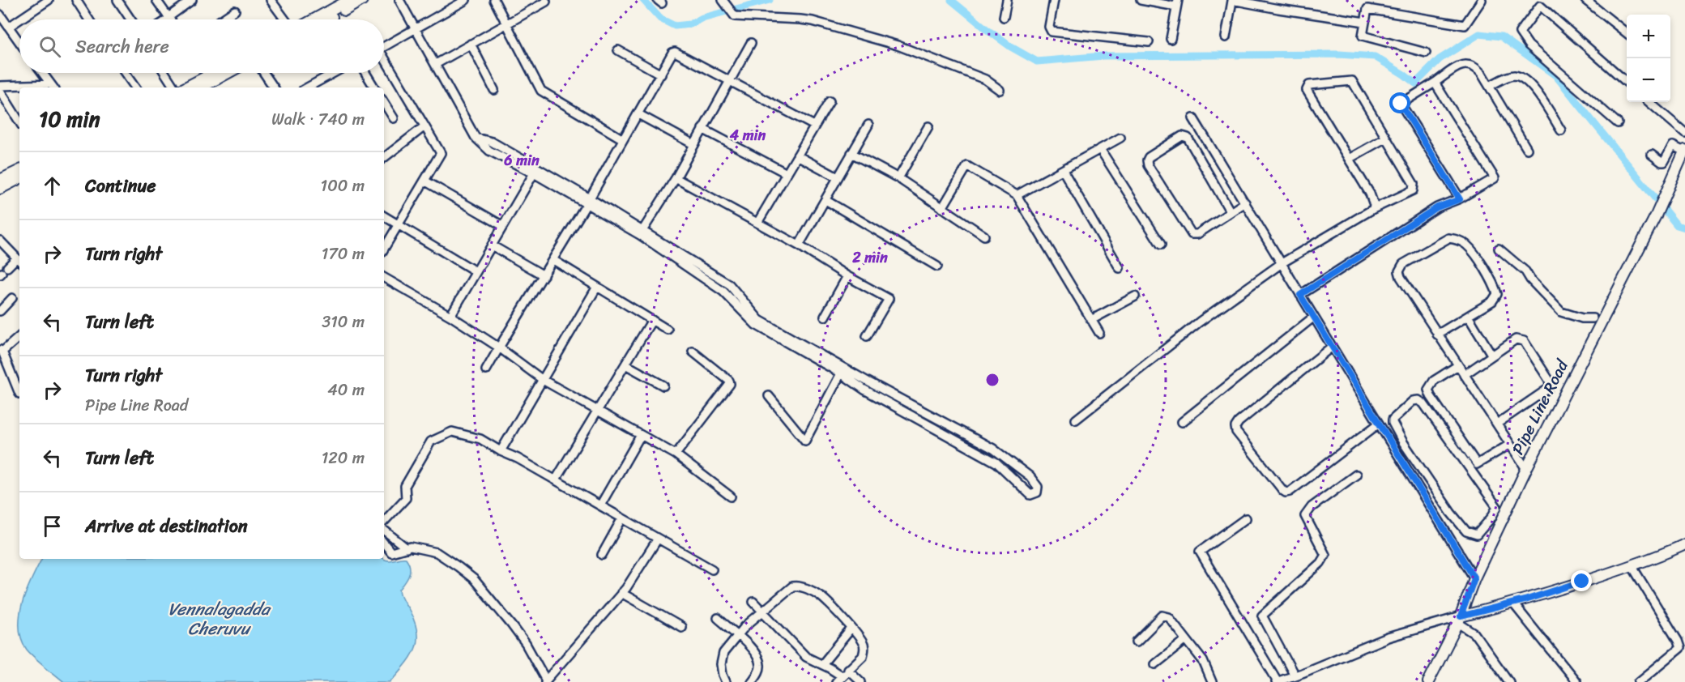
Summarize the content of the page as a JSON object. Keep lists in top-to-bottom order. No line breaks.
{"streets":{"street":["Pipe Line Road"]},"water":["Vennalagadda Cheruvu"],"page":{"map_buttons":["+","−"],"search":"Search here","heading":["10 min","Walk · 740 m"],"list":[["Continue","100 m"],["Turn right","170 m"],["Turn left","310 m"],["Turn right","Pipe Line Road","40 m"],["Turn left","120 m"],"Arrive at destination"]},"rings":["4 min","6 min","2 min"]}
